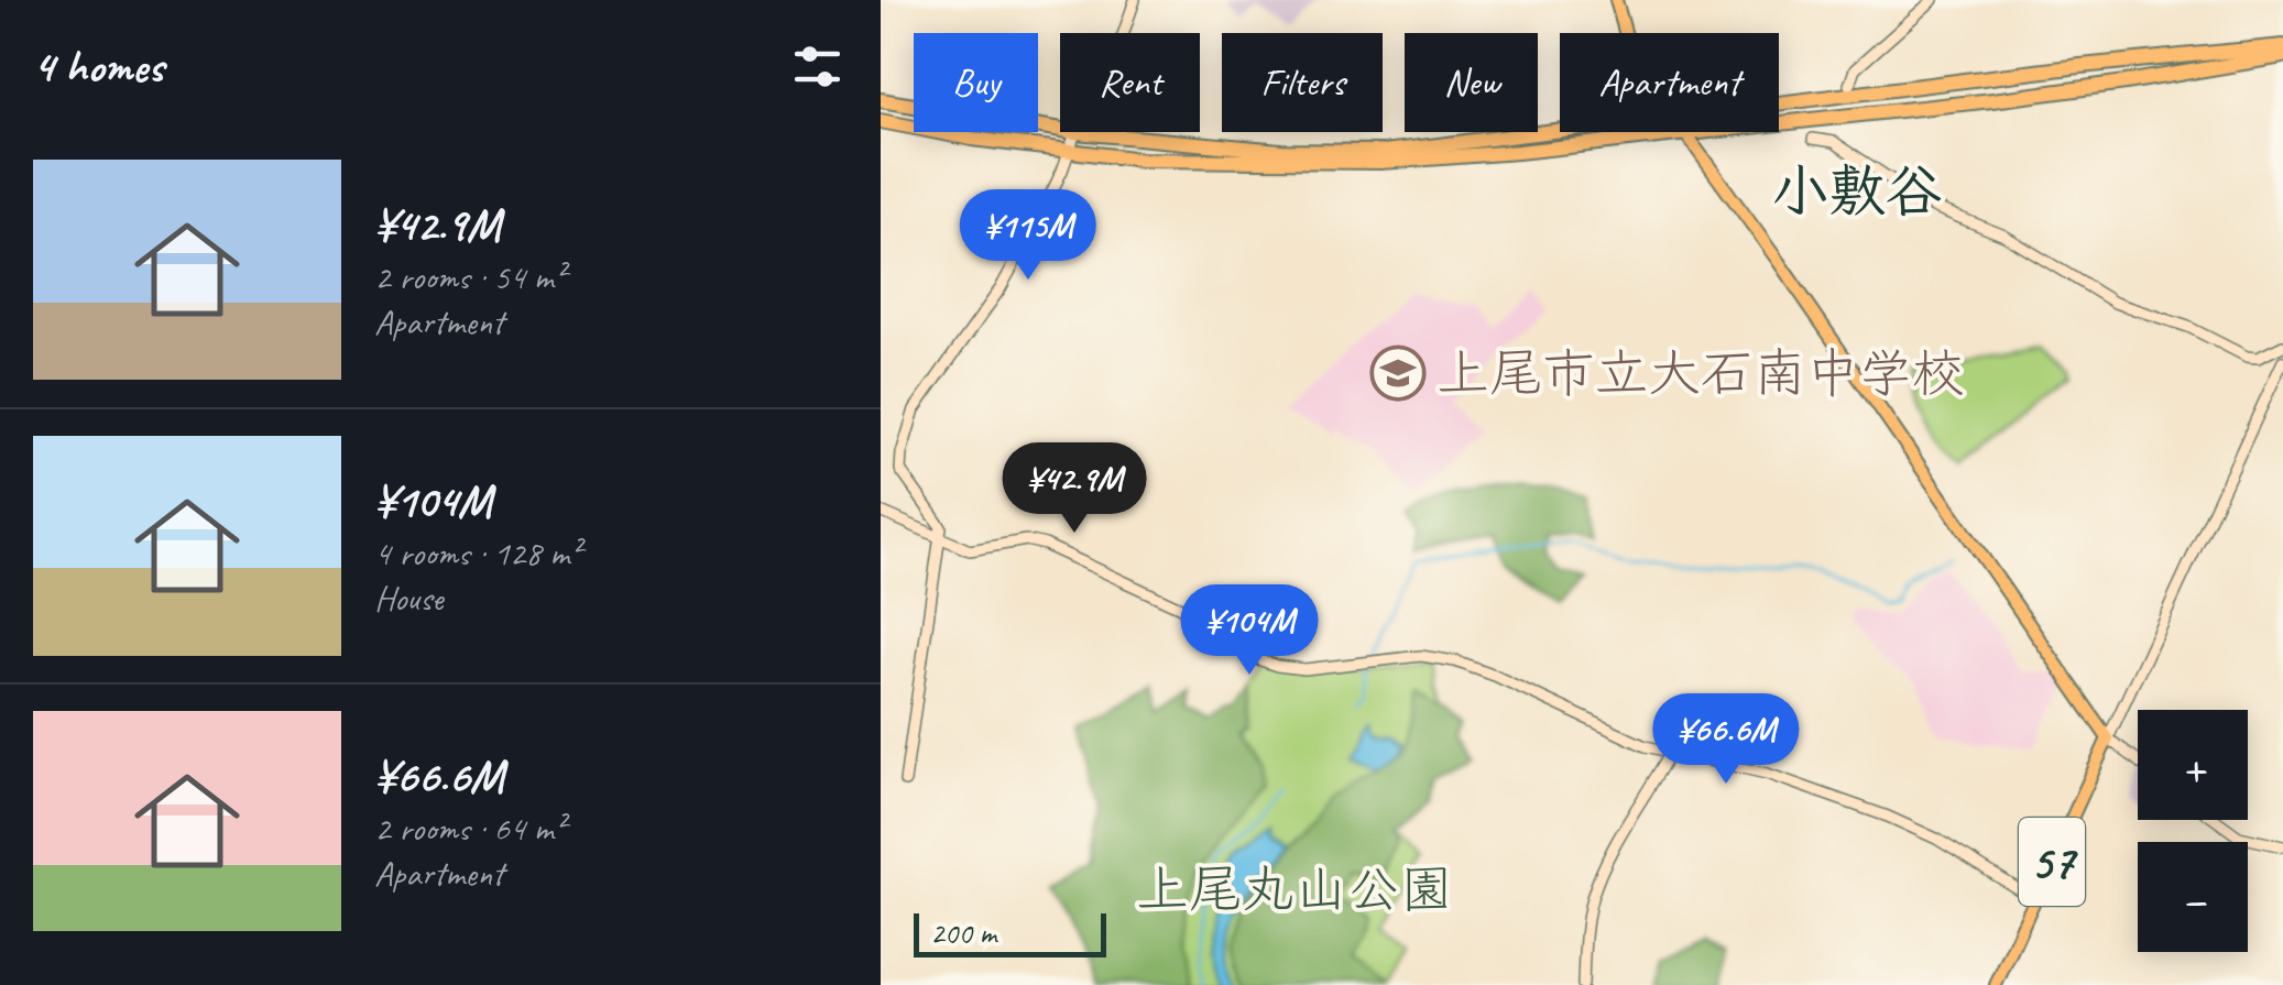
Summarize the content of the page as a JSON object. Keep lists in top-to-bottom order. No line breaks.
{"streets":{"main road":["57"]},"districts":["小敷谷"],"parks":["上尾丸山公園"],"places":{"school or university":["上尾市立大石南中学校"]},"scale_bar":"200 m","page":{"heading":"4 homes","chip":["Buy","Rent","Filters","New","Apartment"],"list":[{"name":"¥42.9M","note":"2 rooms · 54 m² · Apartment"},{"name":"¥104M","note":"4 rooms · 128 m² · House"},{"name":"¥66.6M","note":"2 rooms · 64 m² · Apartment"}],"price":["¥115M","¥42.9M","¥104M","¥66.6M"],"map_buttons":["+","−"],"scale":"200 m"}}
